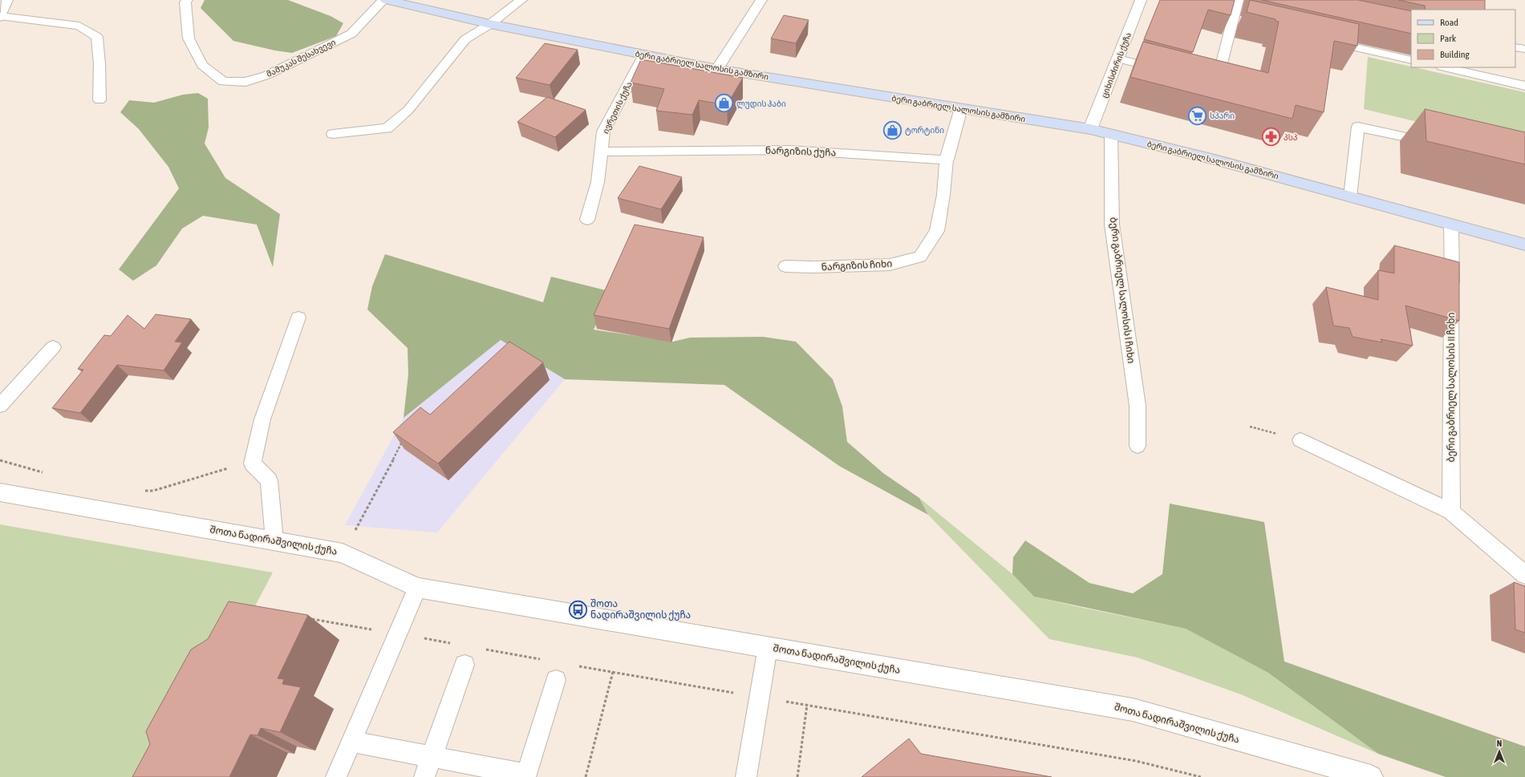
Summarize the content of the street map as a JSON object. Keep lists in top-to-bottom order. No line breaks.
{"streets":{"main road":["ბერი გაბრიელ სალოსის გამზირი"],"street":["ციხისძირის ქუჩა","შოთა ნადირაშვილის ქუჩა"],"lane":["მამუკას შესახვევი","ივრეთის ქუჩა","ნარგიზის ქუჩა","ნარგიზის ჩიხი","ბერი გაბრიელ სალოსის I ჩიხი","ბერი გაბრიელ სალოსის II ჩიხი"]},"crossings":[["მამუკას შესახვევი","ბერი გაბრიელ სალოსის გამზირი"],["ბერი გაბრიელ სალოსის გამზირი","ციხისძირის ქუჩა"],["ბერი გაბრიელ სალოსის გამზირი","ივრეთის ქუჩა"],["ბერი გაბრიელ სალოსის გამზირი","ბერი გაბრიელ სალოსის I ჩიხი"],["ბერი გაბრიელ სალოსის გამზირი","ბერი გაბრიელ სალოსის II ჩიხი"],["ივრეთის ქუჩა","ნარგიზის ქუჩა"],["ნარგიზის ქუჩა","ნარგიზის ჩიხი"]],"places":{"shop":["ლუდის ჰაბი","ტორტინი"],"supermarket":["სპარი"],"pharmacy":["პსპ"],"bus stop":["შოთა ნადირაშვილის ქუჩა"]},"legend":["Road","Park","Building"],"north":"top"}
